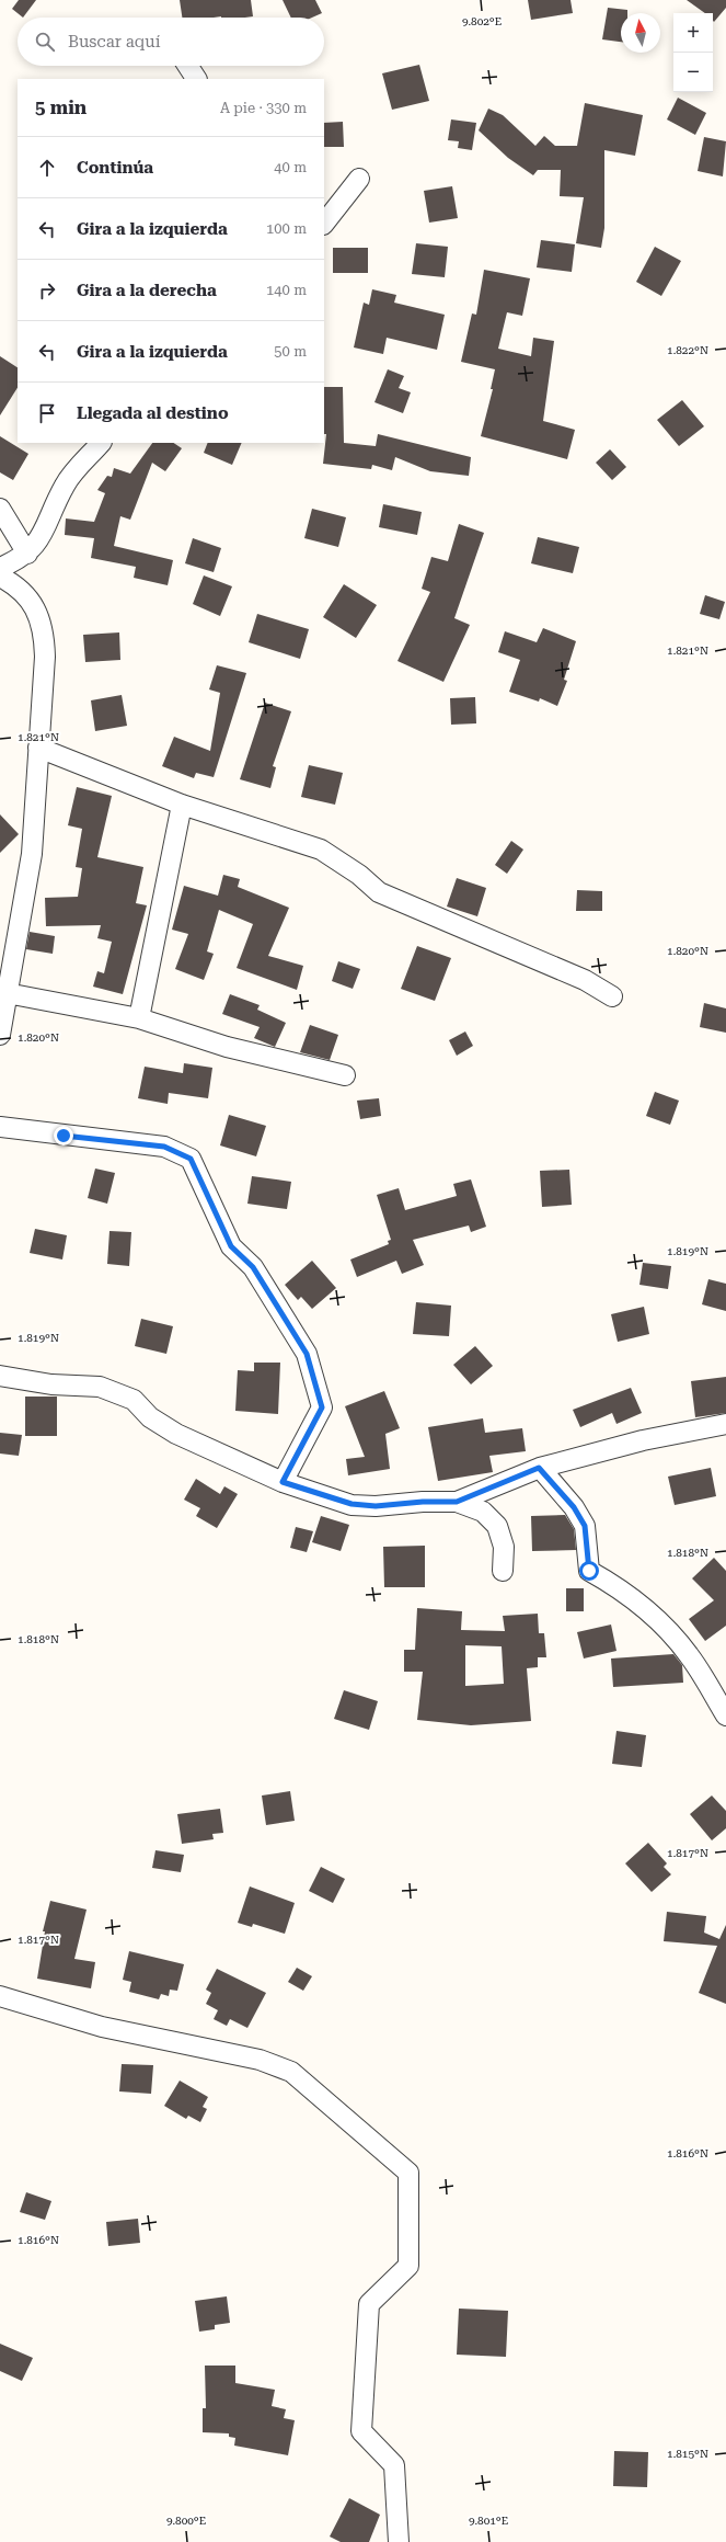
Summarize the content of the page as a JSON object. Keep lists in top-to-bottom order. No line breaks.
{"north":"top","page":{"map_buttons":["+","−"],"search":"Buscar aquí","heading":["5 min","A pie · 330 m"],"list":[["Continúa","40 m"],["Gira a la izquierda","100 m"],["Gira a la derecha","140 m"],["Gira a la izquierda","50 m"],"Llegada al destino"]},"coordinates":["9.802°E","1.822°N","1.821°N","1.820°N","1.819°N","1.818°N","1.817°N","1.816°N","1.815°N","9.800°E","9.801°E"]}
